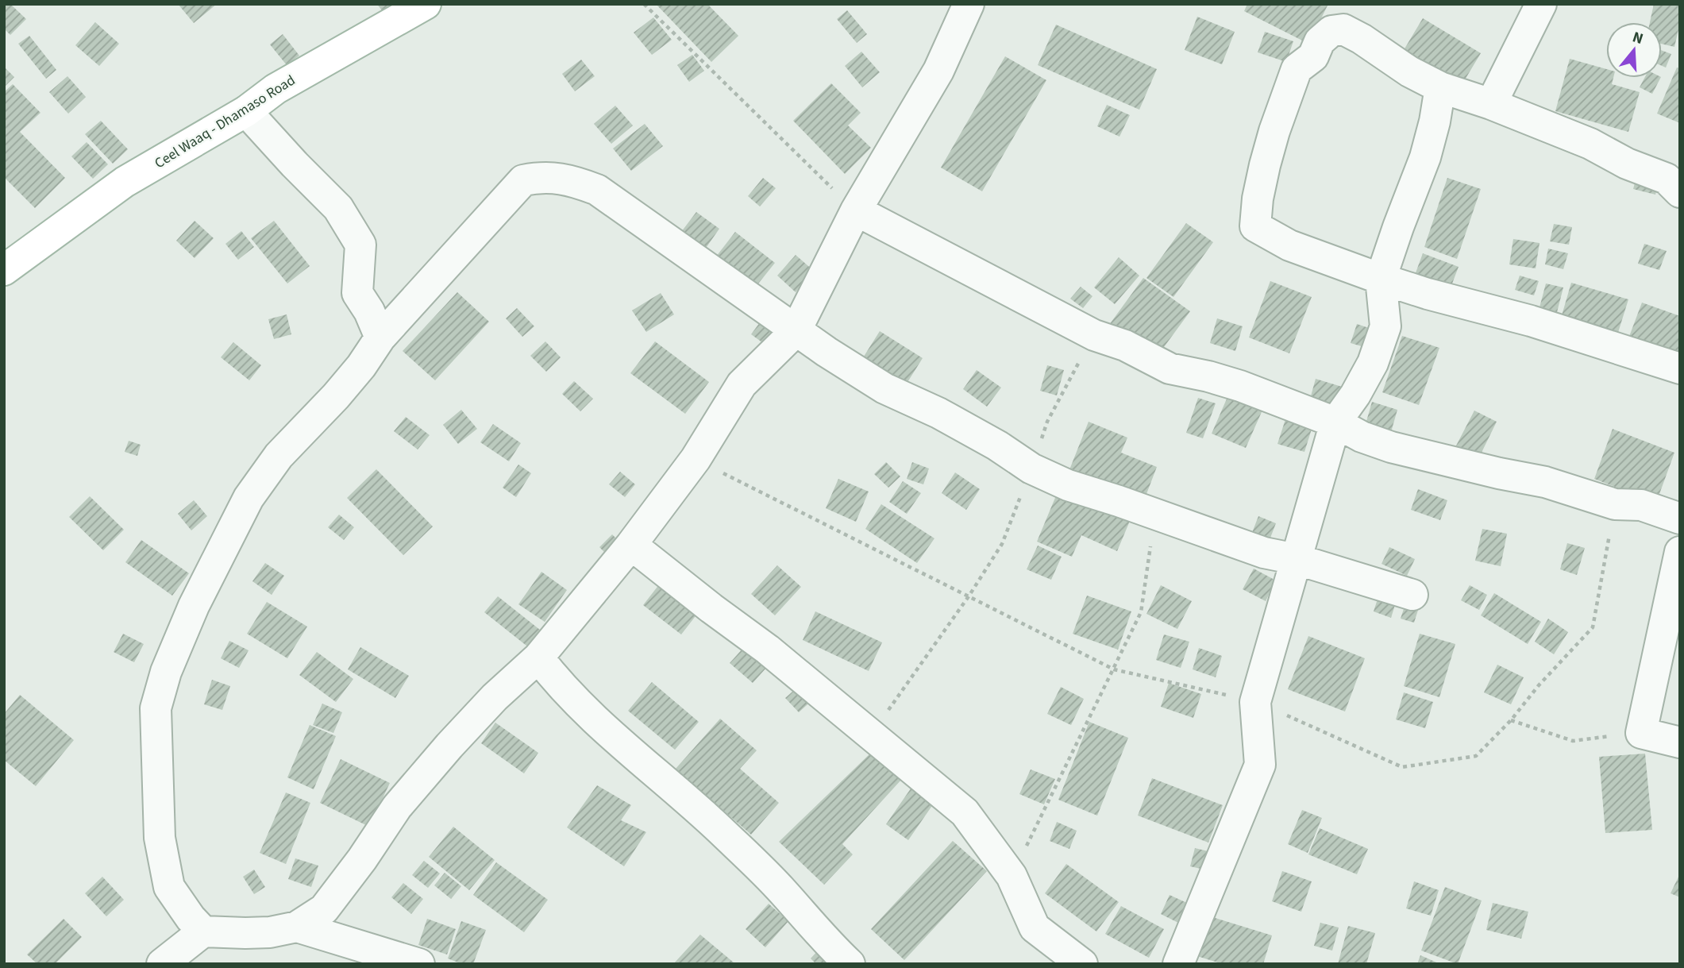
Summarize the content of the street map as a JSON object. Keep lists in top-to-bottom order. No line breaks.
{"streets":{"main road":["Ceel Waaq - Dhamaso Road"]},"north":"top"}
